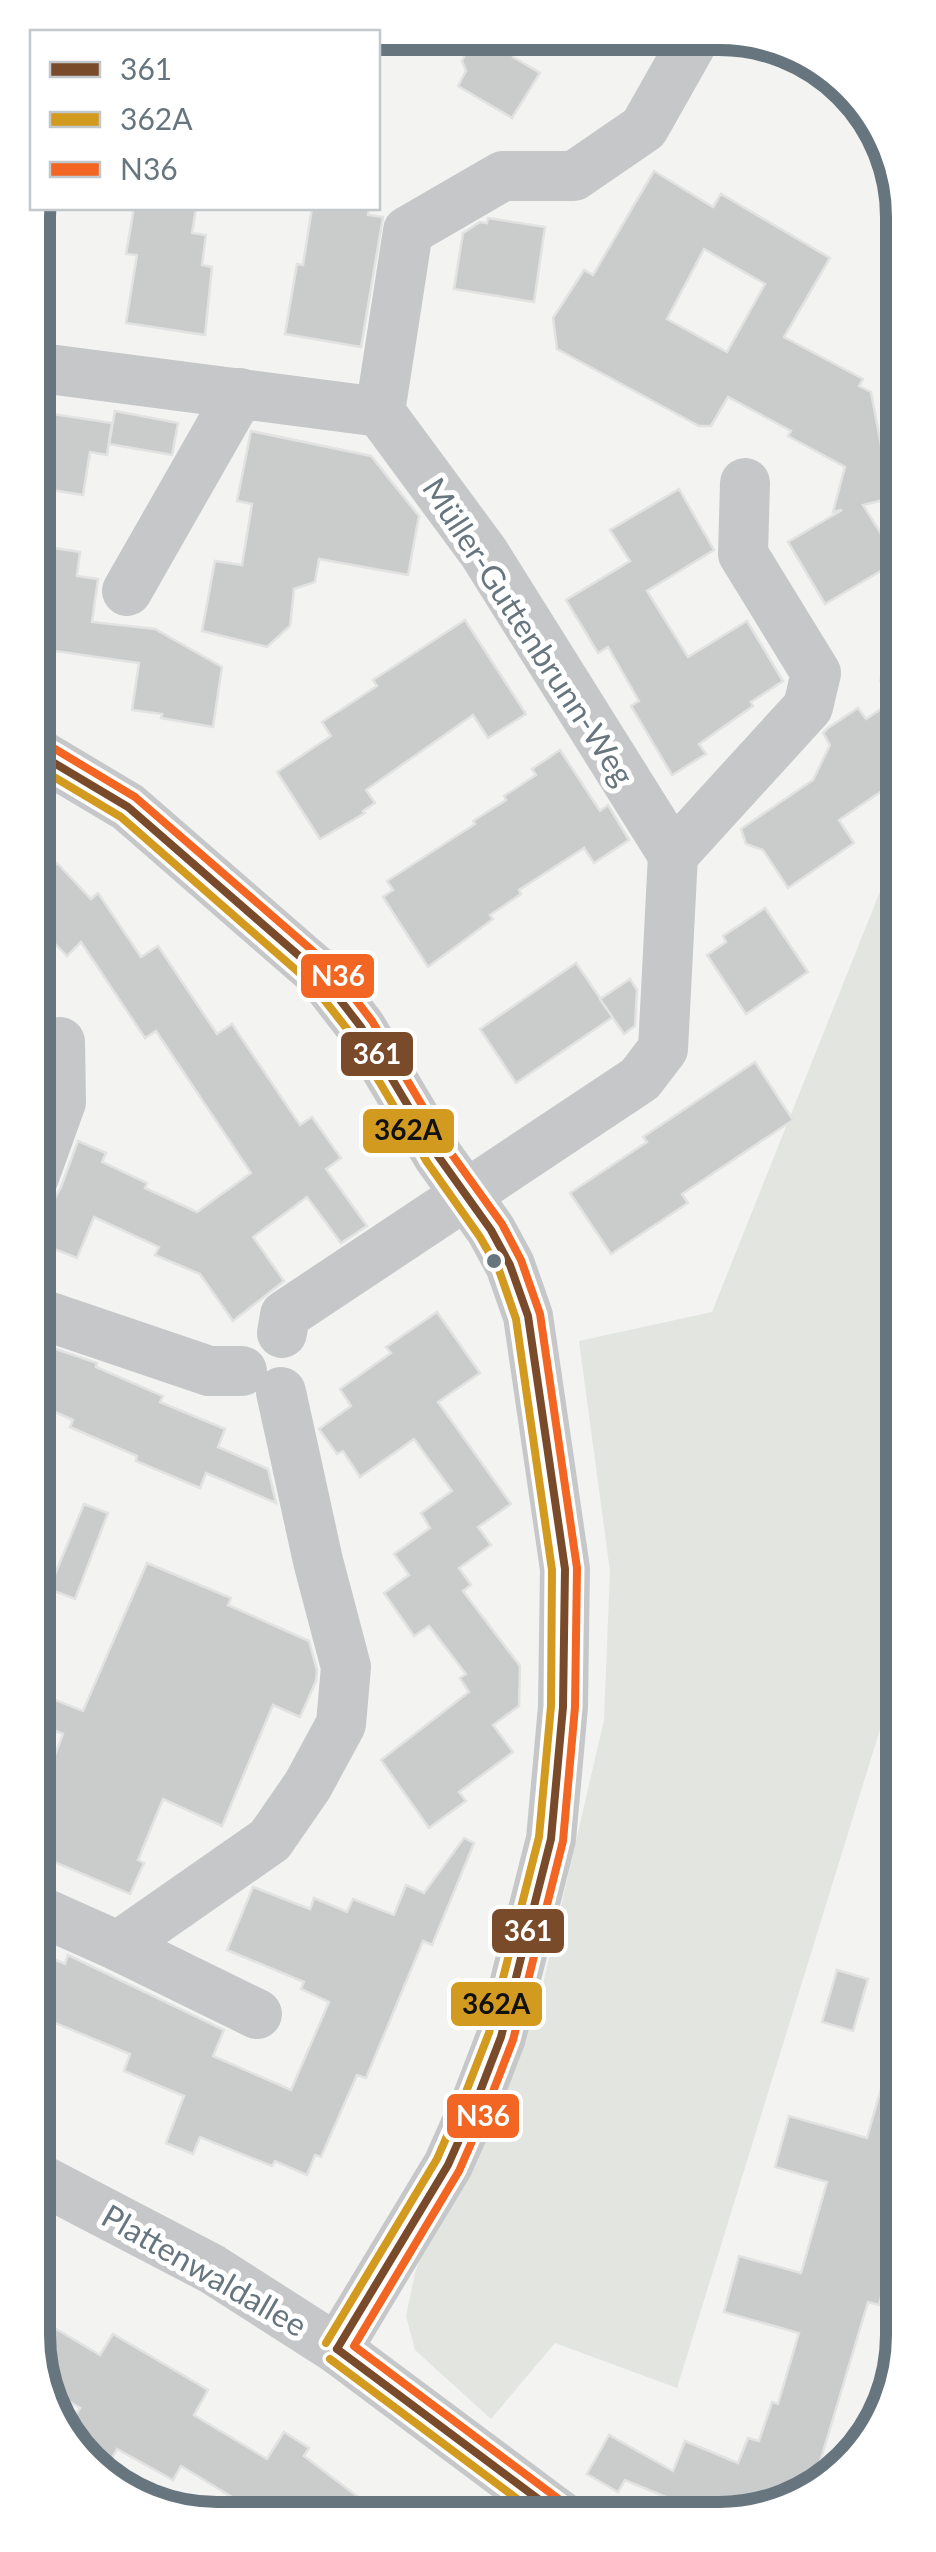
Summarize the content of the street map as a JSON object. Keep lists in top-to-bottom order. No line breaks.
{"streets":{"street":["Müller-Guttenbrunn-Weg","Plattenwaldallee"]},"lines":["transit line N36","transit line 361","transit line 362A"],"legend":["361","362A","N36"]}
